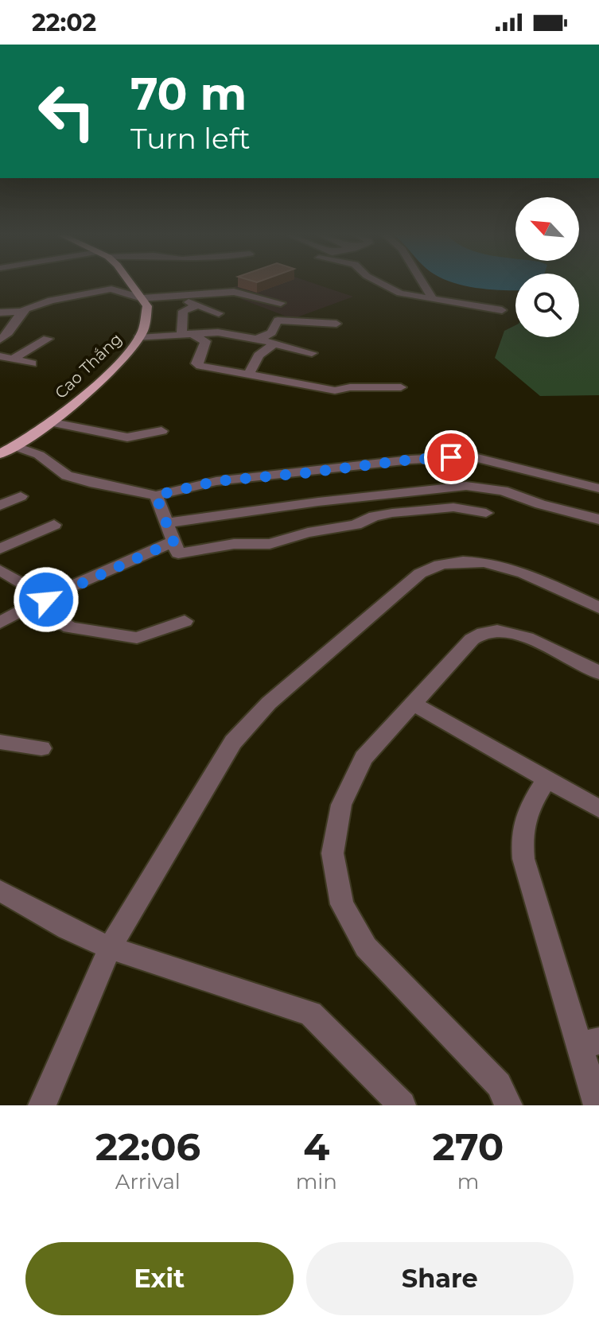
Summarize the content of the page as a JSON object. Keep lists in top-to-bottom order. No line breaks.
{"streets":{"main road":["Cao Thắng"]},"north":"top left","page":{"status":"22:02","turn":["70 m","Turn left"],"eta":["22:06","Arrival","4","min","270","m"],"buttons":["Exit","Share"]}}
